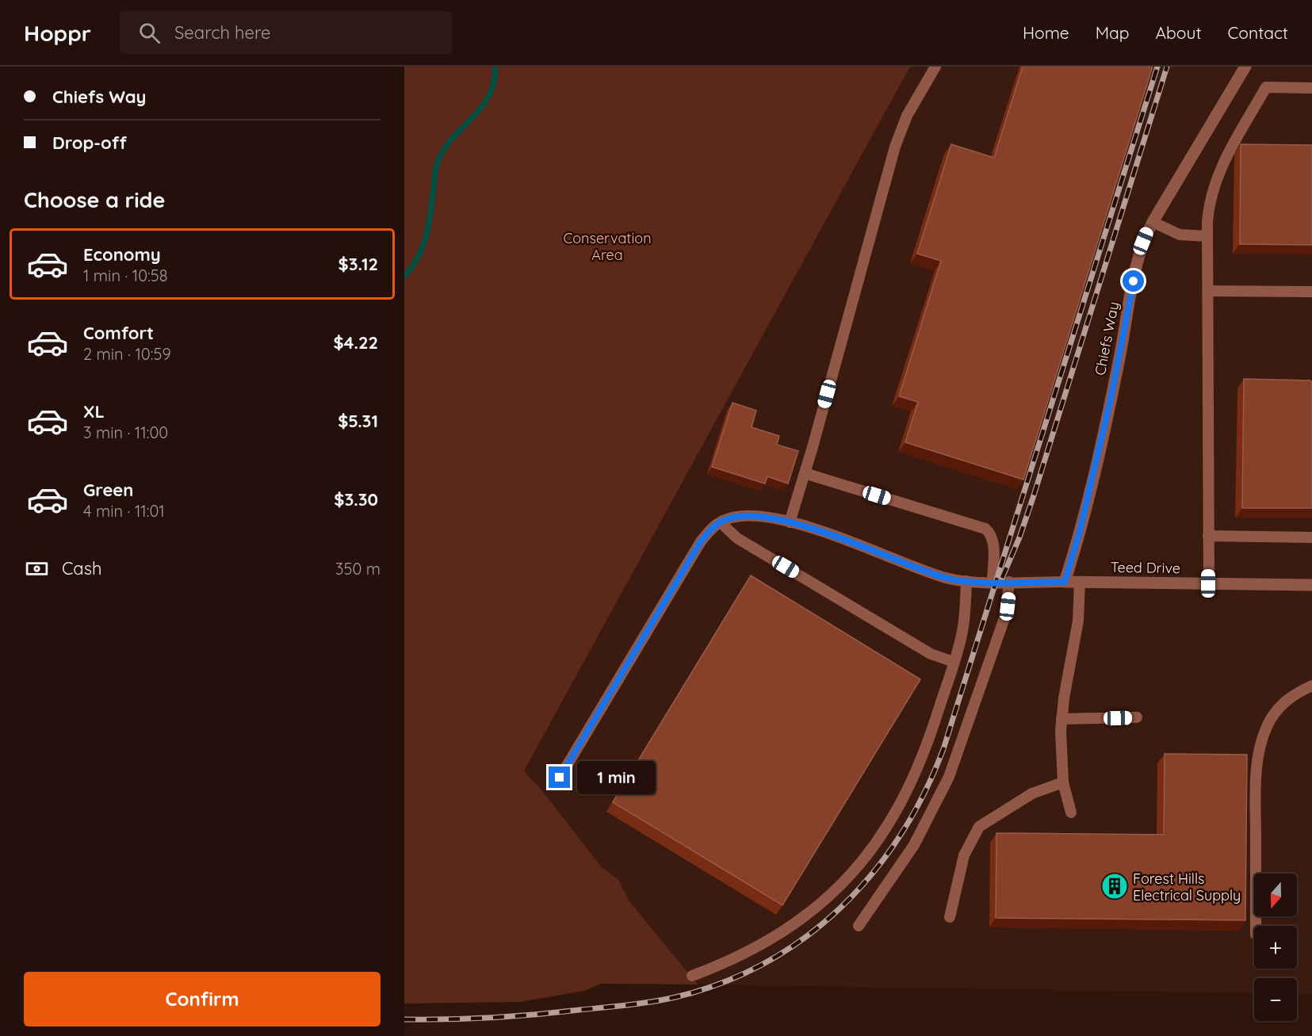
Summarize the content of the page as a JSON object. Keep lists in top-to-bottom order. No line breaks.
{"streets":{"street":["Chiefs Way","Teed Drive"]},"crossings":[["Chiefs Way","Teed Drive"]],"parks":["Conservation Area"],"places":{"building":["Forest Hills Electrical Supply"]},"north":"bottom","page":{"header":"Hoppr","search":"Search here","nav":["Home","Map","About","Contact"],"banner":["Chiefs Way","Drop-off"],"heading":"Choose a ride","list":[{"name":"Economy","note":"1 min · 10:58","value":"$3.12"},{"name":"Comfort","note":"2 min · 10:59","value":"$4.22"},{"name":"XL","note":"3 min · 11:00","value":"$5.31"},{"name":"Green","note":"4 min · 11:01","value":"$3.30"}],"pay":["Cash","350 m"],"bubble":"1 min","map_buttons":["+","−"],"buttons":"Confirm"}}
